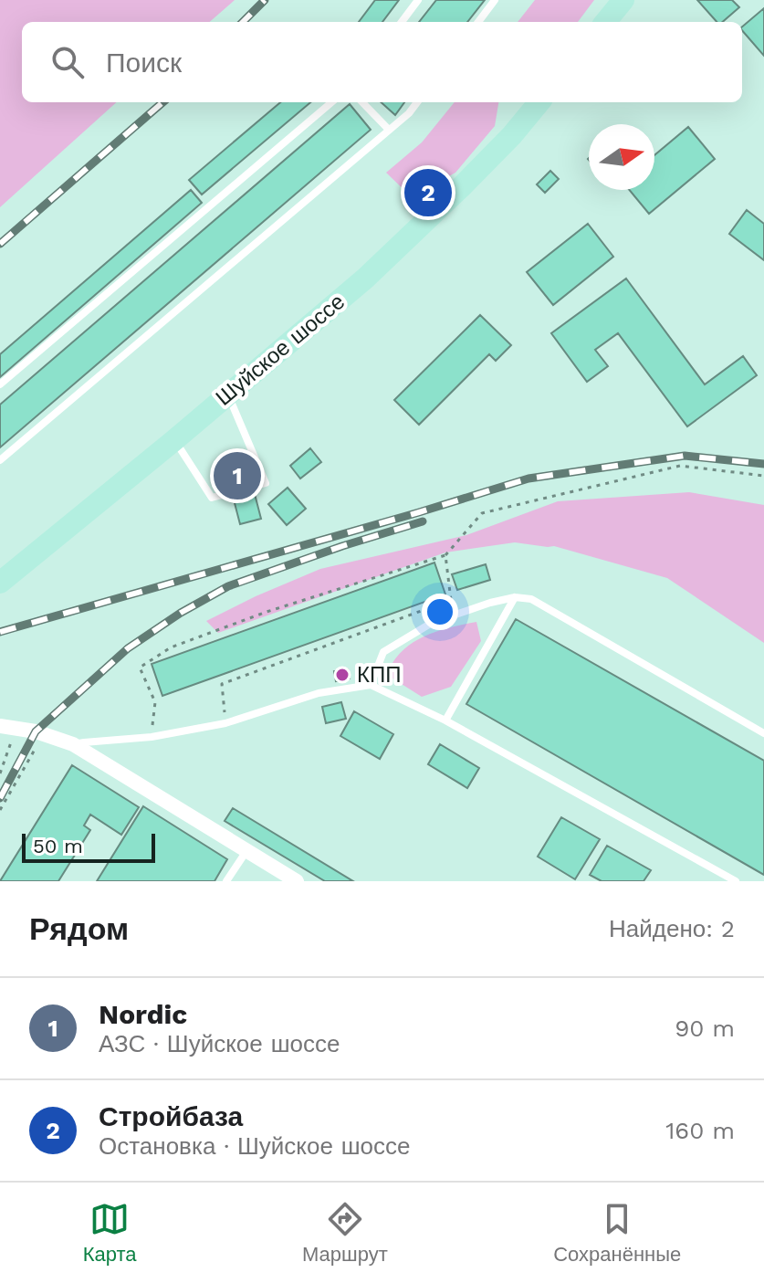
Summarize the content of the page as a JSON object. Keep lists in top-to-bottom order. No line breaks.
{"streets":{"main road":["Шуйское шоссе"]},"places":["КПП"],"scale_bar":"50 m","north":"right","page":{"search":"Поиск","pins":["2","1"],"scale":"50 m","heading":["Рядом","Найдено: 2"],"list":[{"mark":"1","name":"Nordic","note":"АЗС · Шуйское шоссе","value":"90 m"},{"mark":"2","name":"Стройбаза","note":"Остановка · Шуйское шоссе","value":"160 m"}],"nav":["Карта","Маршрут","Сохранённые"]}}
